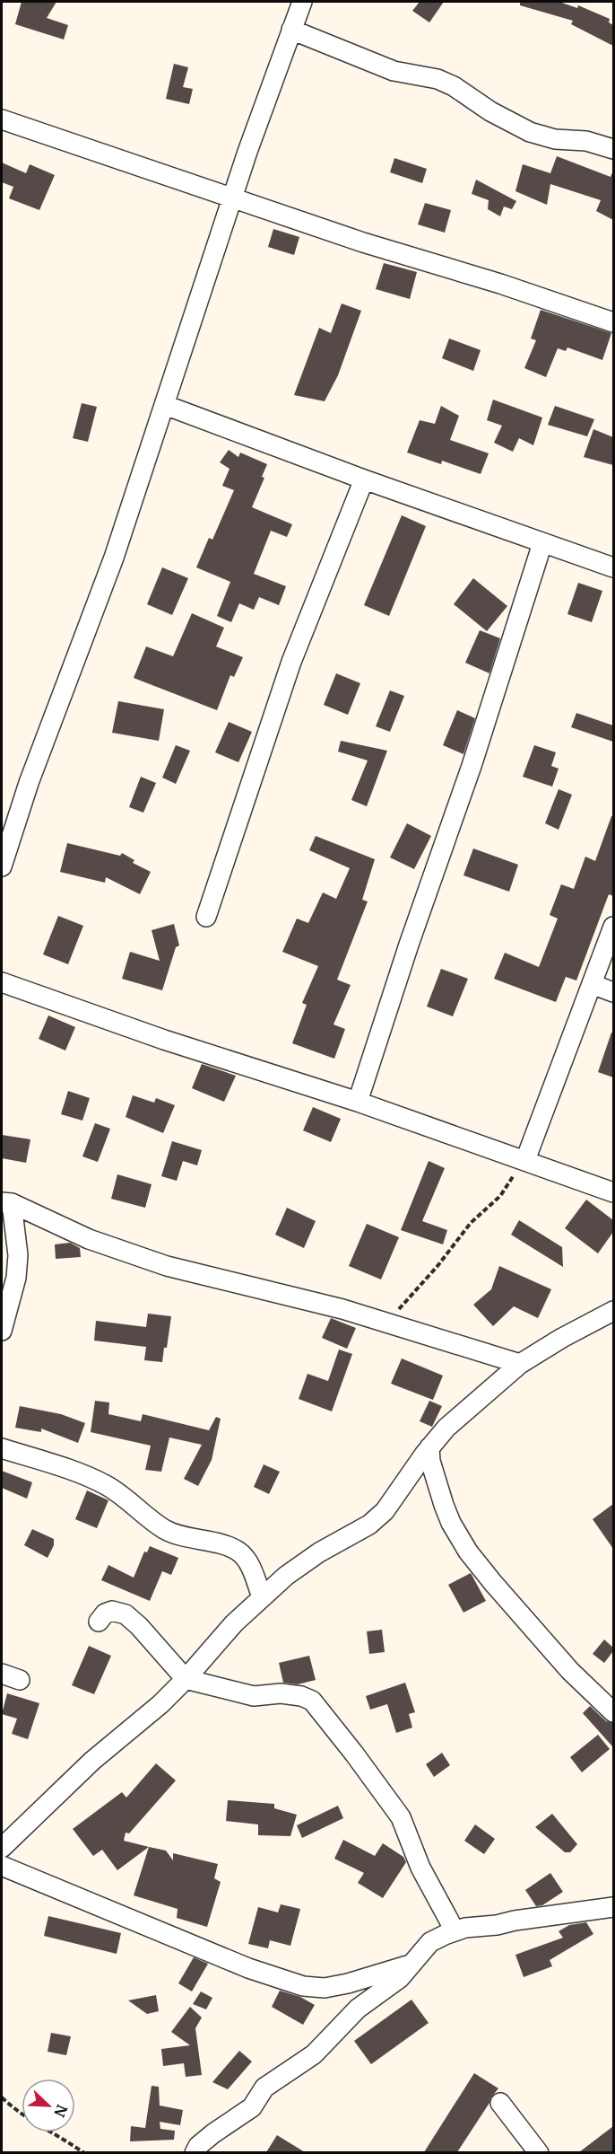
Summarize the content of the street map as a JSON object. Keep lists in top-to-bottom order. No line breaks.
{"north":"bottom right"}
